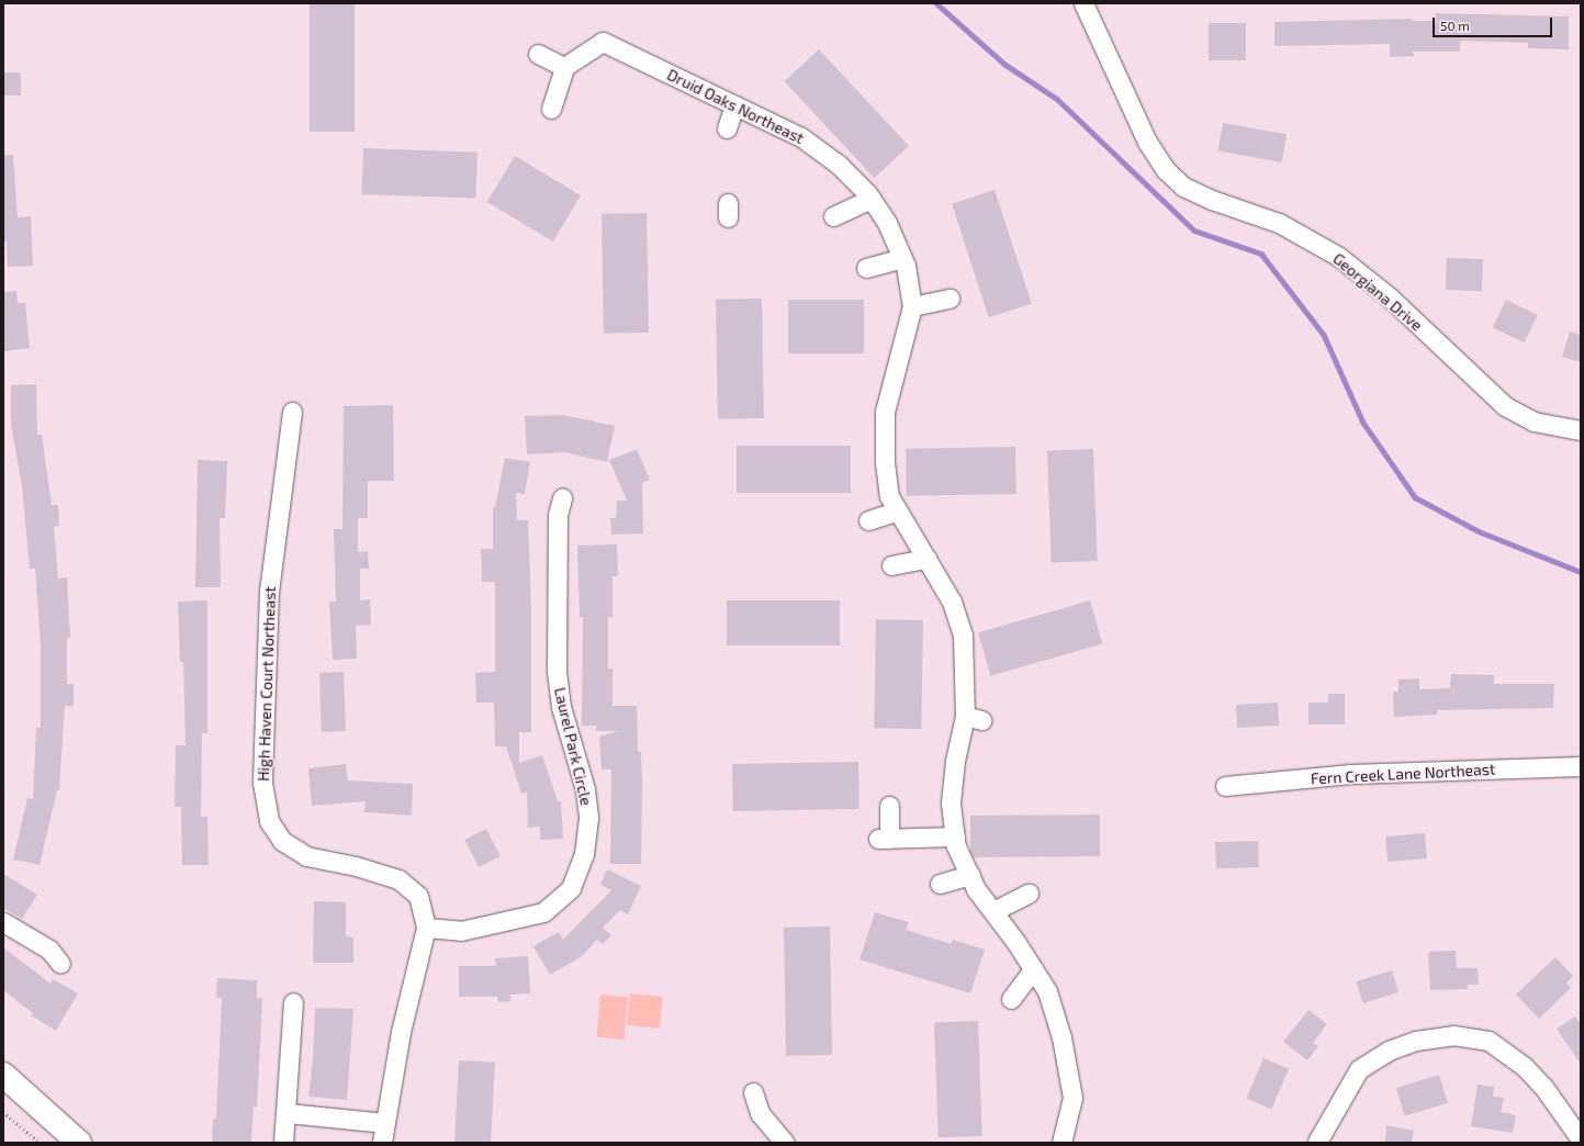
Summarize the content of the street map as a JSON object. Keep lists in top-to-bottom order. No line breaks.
{"streets":{"street":["Druid Oaks Northeast","Georgiana Drive","High Haven Court Northeast","Laurel Park Circle","Fern Creek Lane Northeast"]},"crossings":[["High Haven Court Northeast","Laurel Park Circle"]],"scale_bar":"50 m"}
